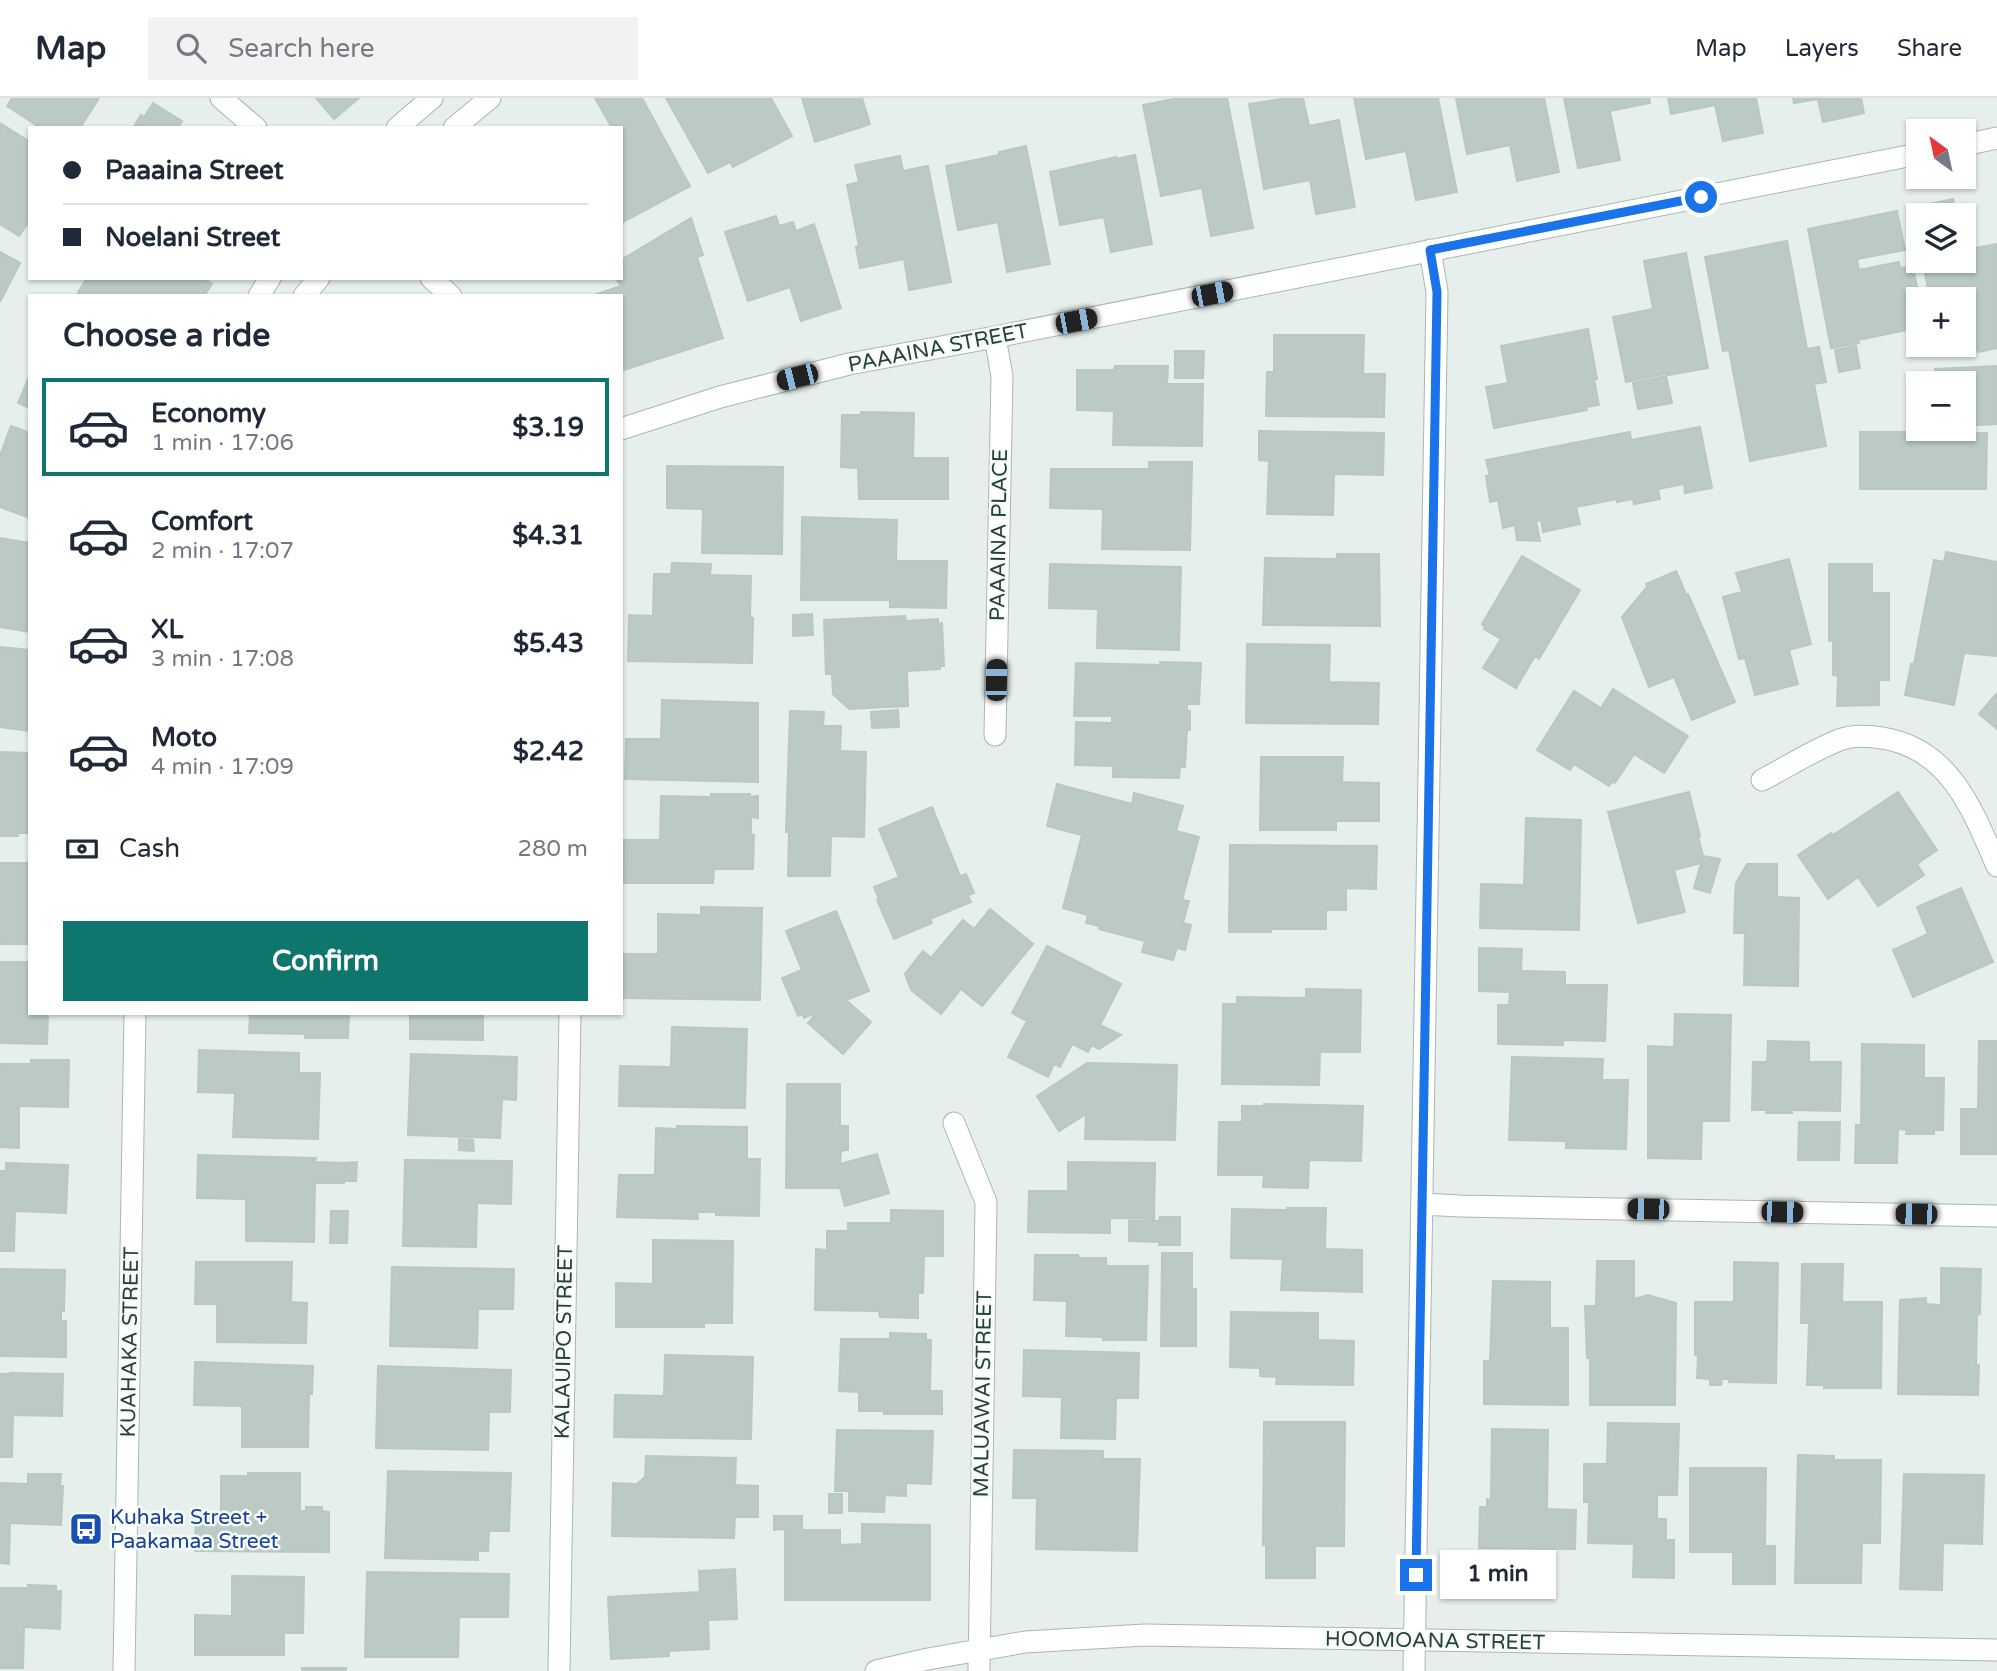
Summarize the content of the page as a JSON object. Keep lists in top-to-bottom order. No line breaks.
{"streets":{"street":["PAAAINA STREET","PAAAINA PLACE","KUAHAKA STREET","KALAUIPO STREET","MALUAWAI STREET","HOOMOANA STREET"]},"crossings":[["PAAAINA STREET","PAAAINA PLACE"],["MALUAWAI STREET","HOOMOANA STREET"]],"places":{"bus stop":["Kuhaka Street + Paakamaa Street"]},"north":"top left","page":{"header":"Map","search":"Search here","nav":["Map","Layers","Share"],"map_buttons":["+","−"],"banner":["Paaaina Street","Noelani Street"],"heading":"Choose a ride","list":[{"name":"Economy","note":"1 min · 17:06","value":"$3.19"},{"name":"Comfort","note":"2 min · 17:07","value":"$4.31"},{"name":"XL","note":"3 min · 17:08","value":"$5.43"},{"name":"Moto","note":"4 min · 17:09","value":"$2.42"}],"pay":["Cash","280 m"],"buttons":"Confirm","bubble":"1 min"}}
